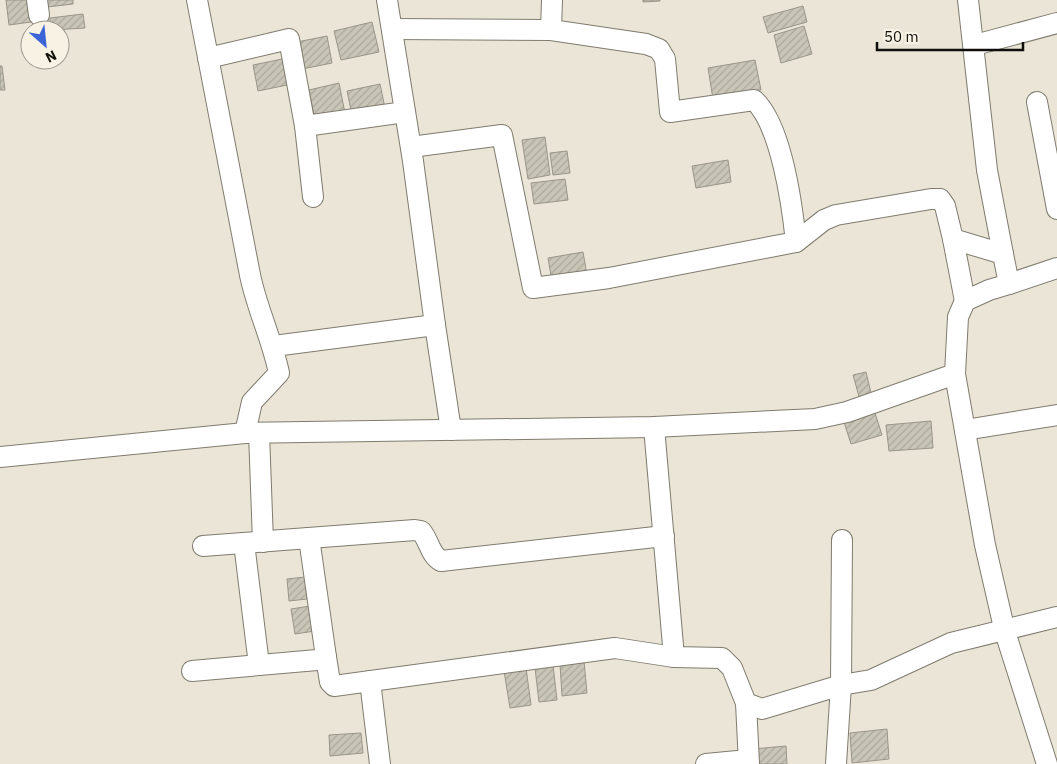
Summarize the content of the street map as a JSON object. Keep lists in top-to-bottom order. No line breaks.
{"scale_bar":"50 m","north":"bottom right"}
